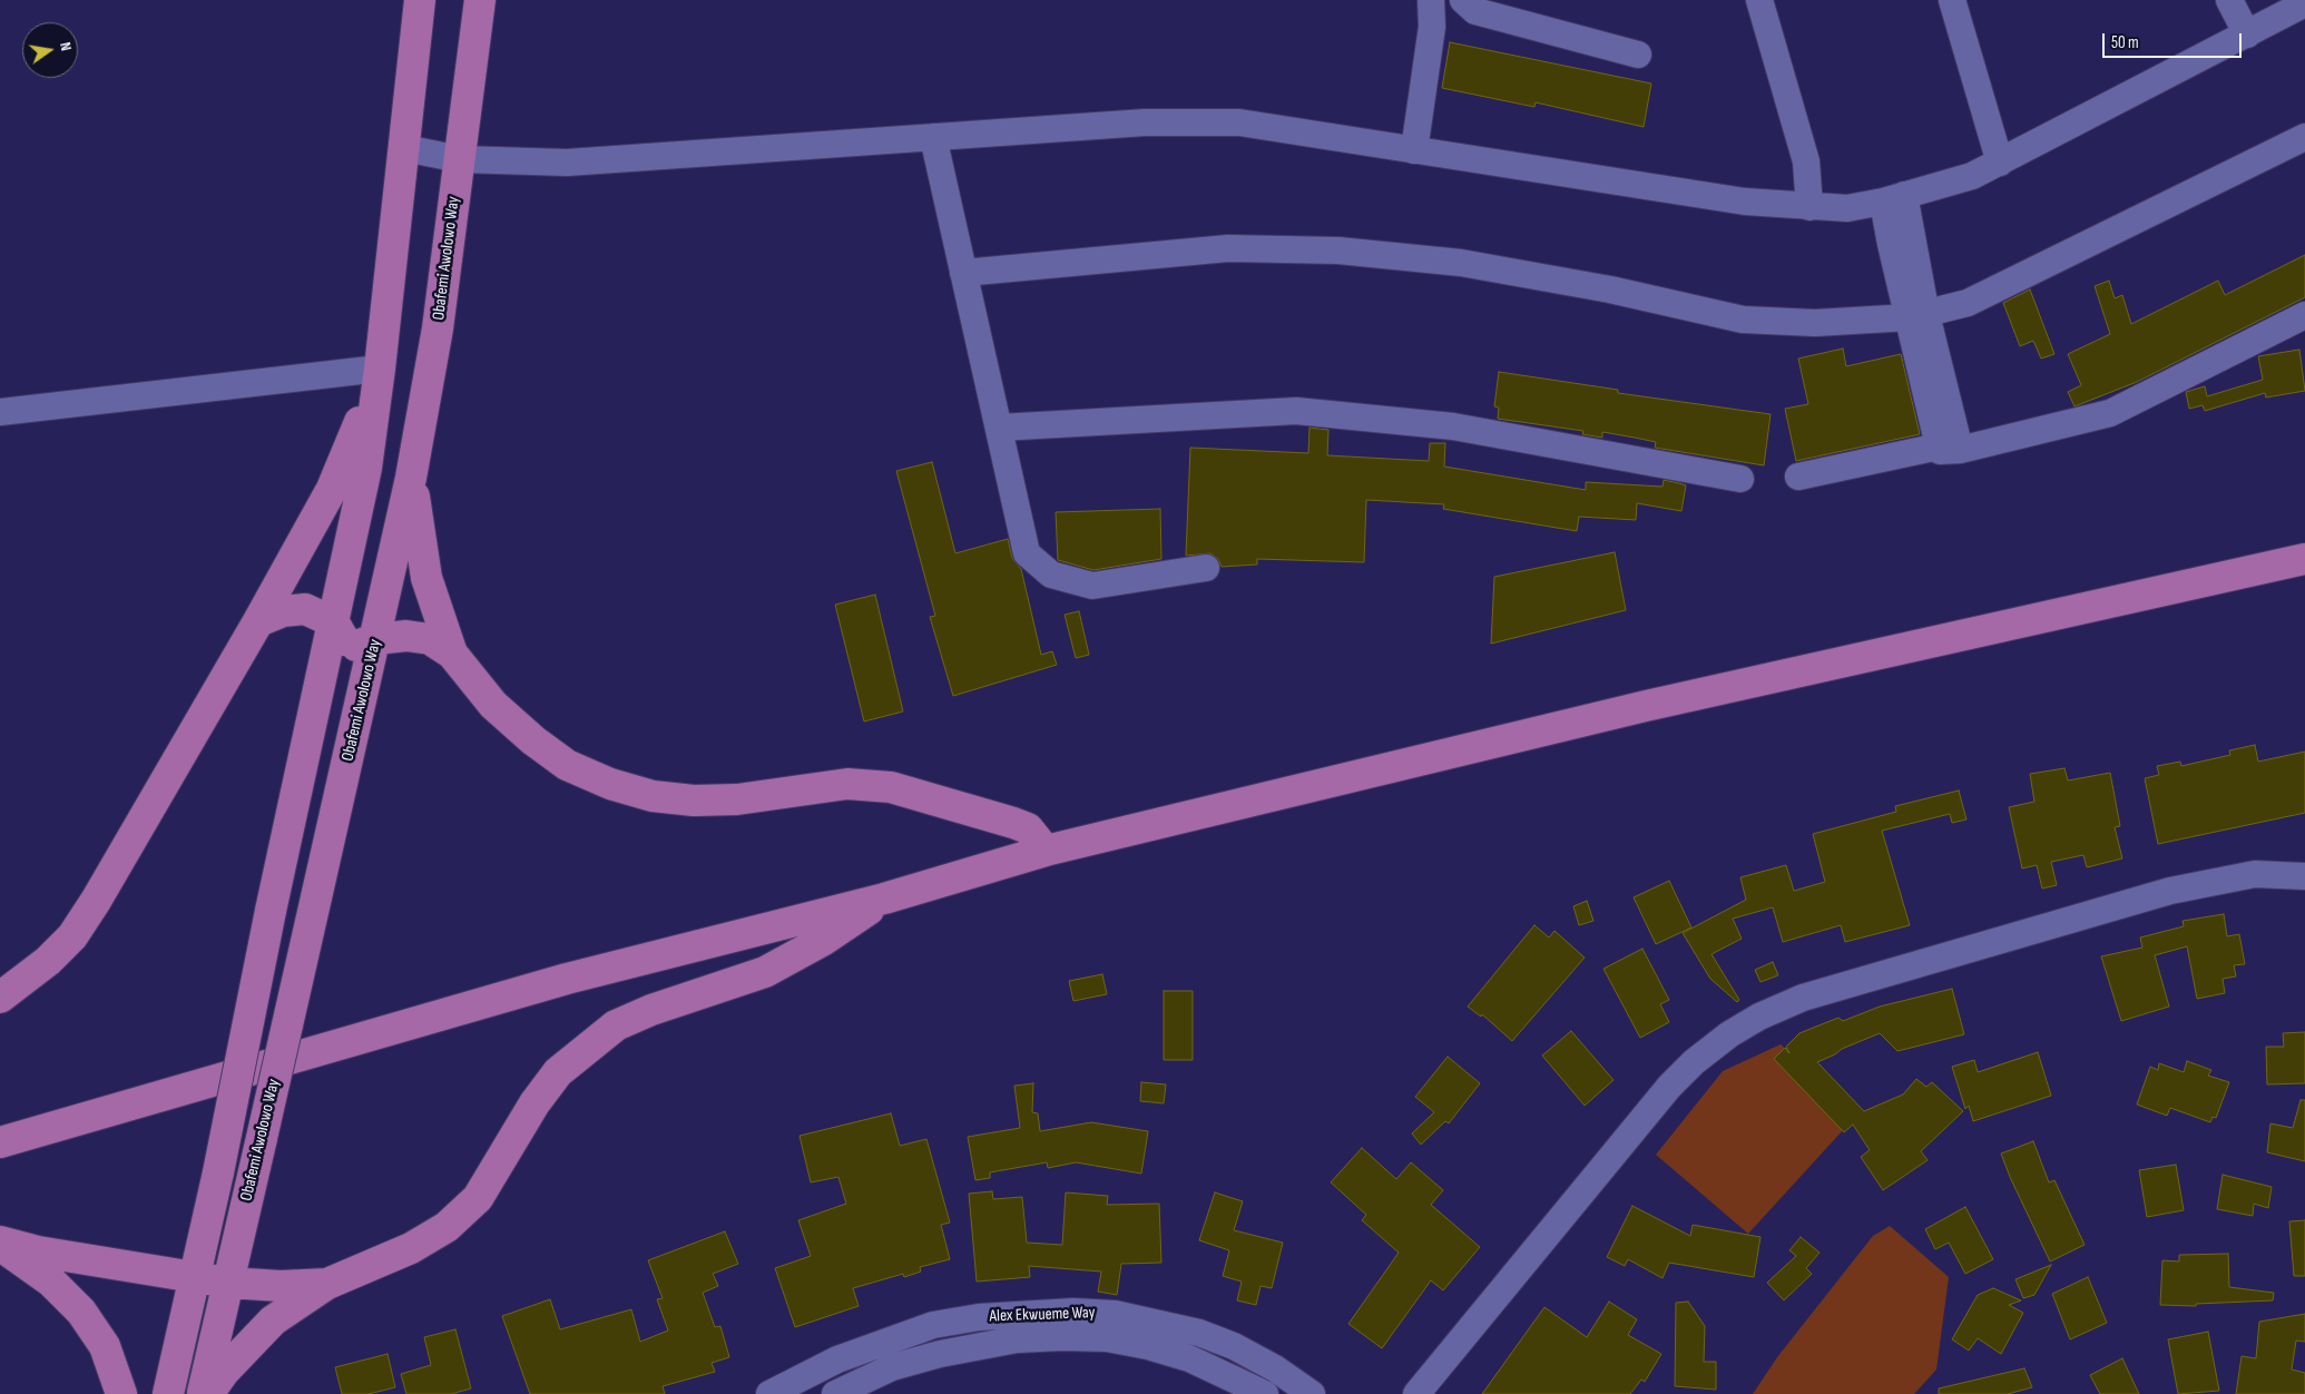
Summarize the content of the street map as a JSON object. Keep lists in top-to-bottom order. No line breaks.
{"streets":{"main road":["Obafemi Awolowo Way"],"street":["Alex Ekwueme Way"]},"scale_bar":"50 m","north":"right"}
